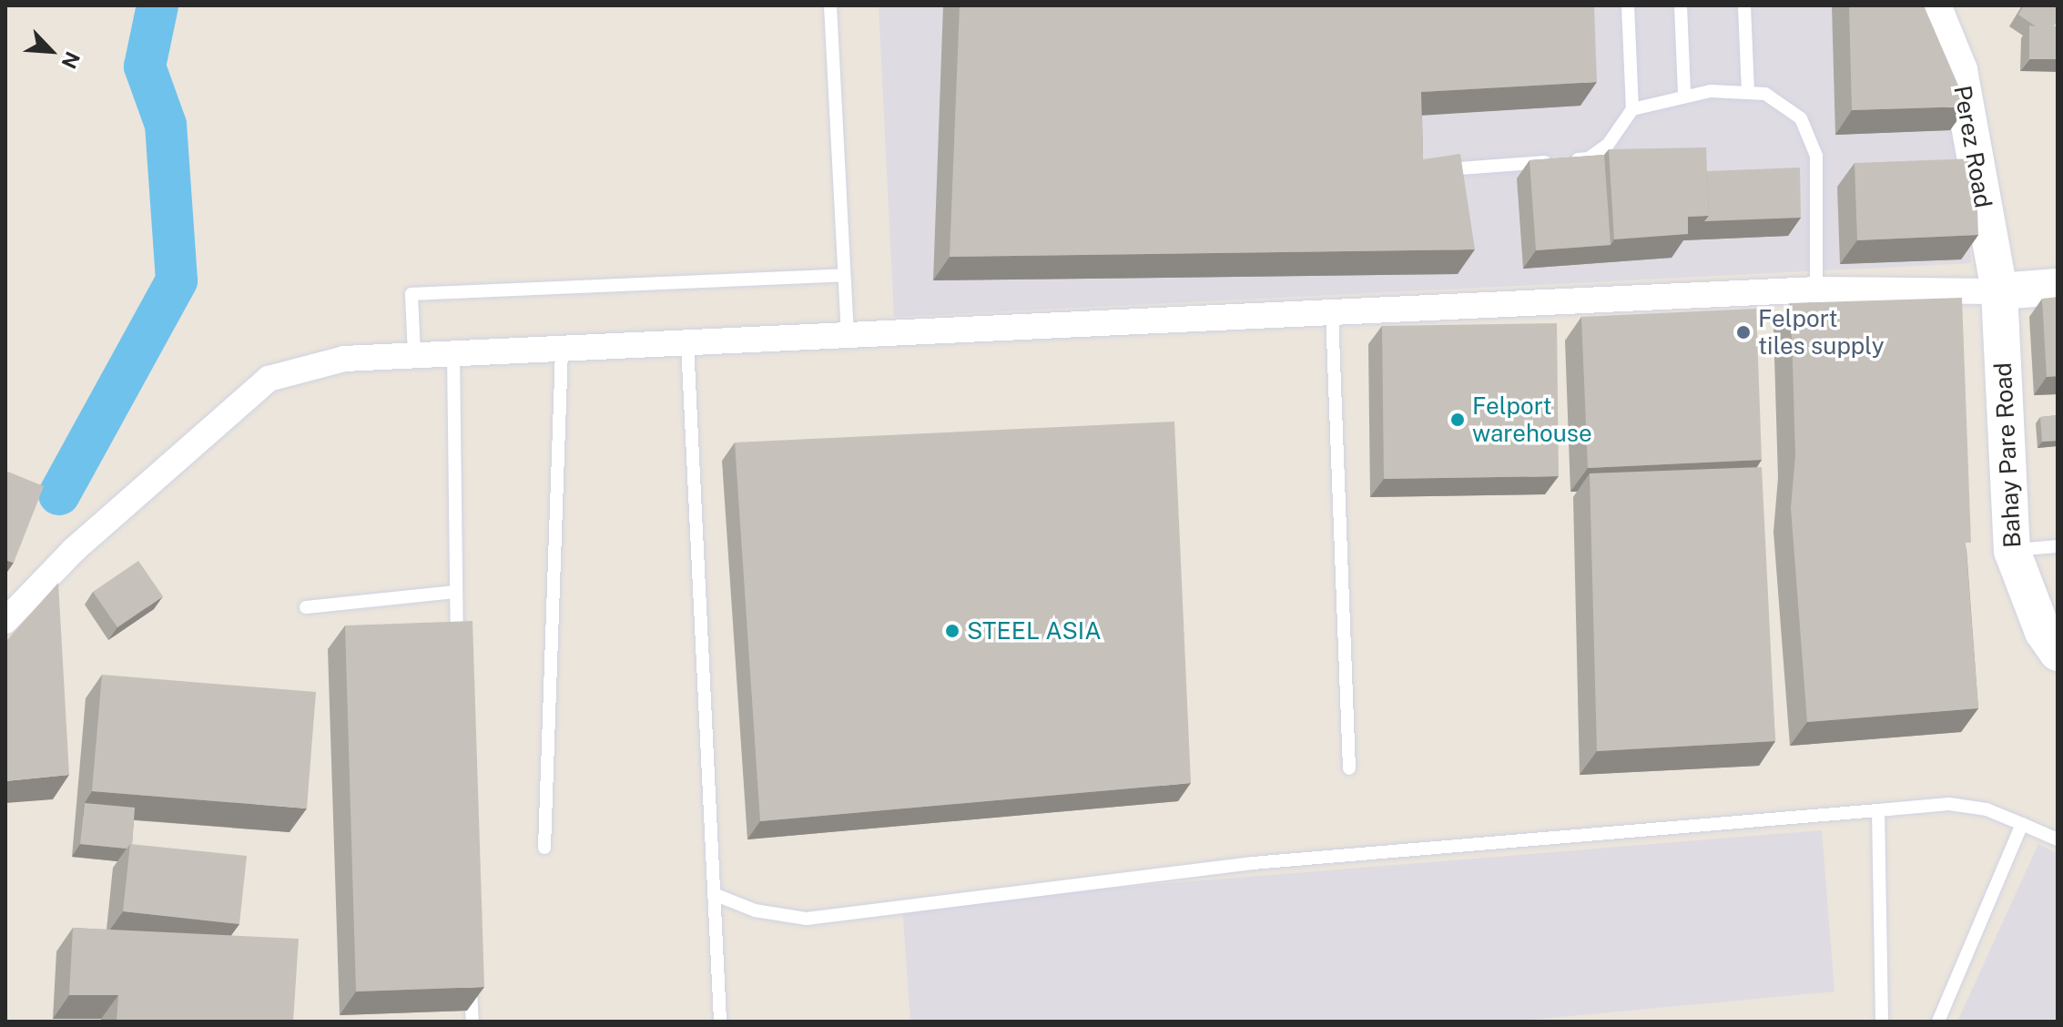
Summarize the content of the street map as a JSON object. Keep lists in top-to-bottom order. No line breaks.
{"streets":{"street":["Perez Road","Bahay Pare Road"]},"crossings":[["Perez Road","Bahay Pare Road"]],"places":["Felport tiles supply","Felport warehouse","STEEL ASIA"],"north":"bottom right"}
